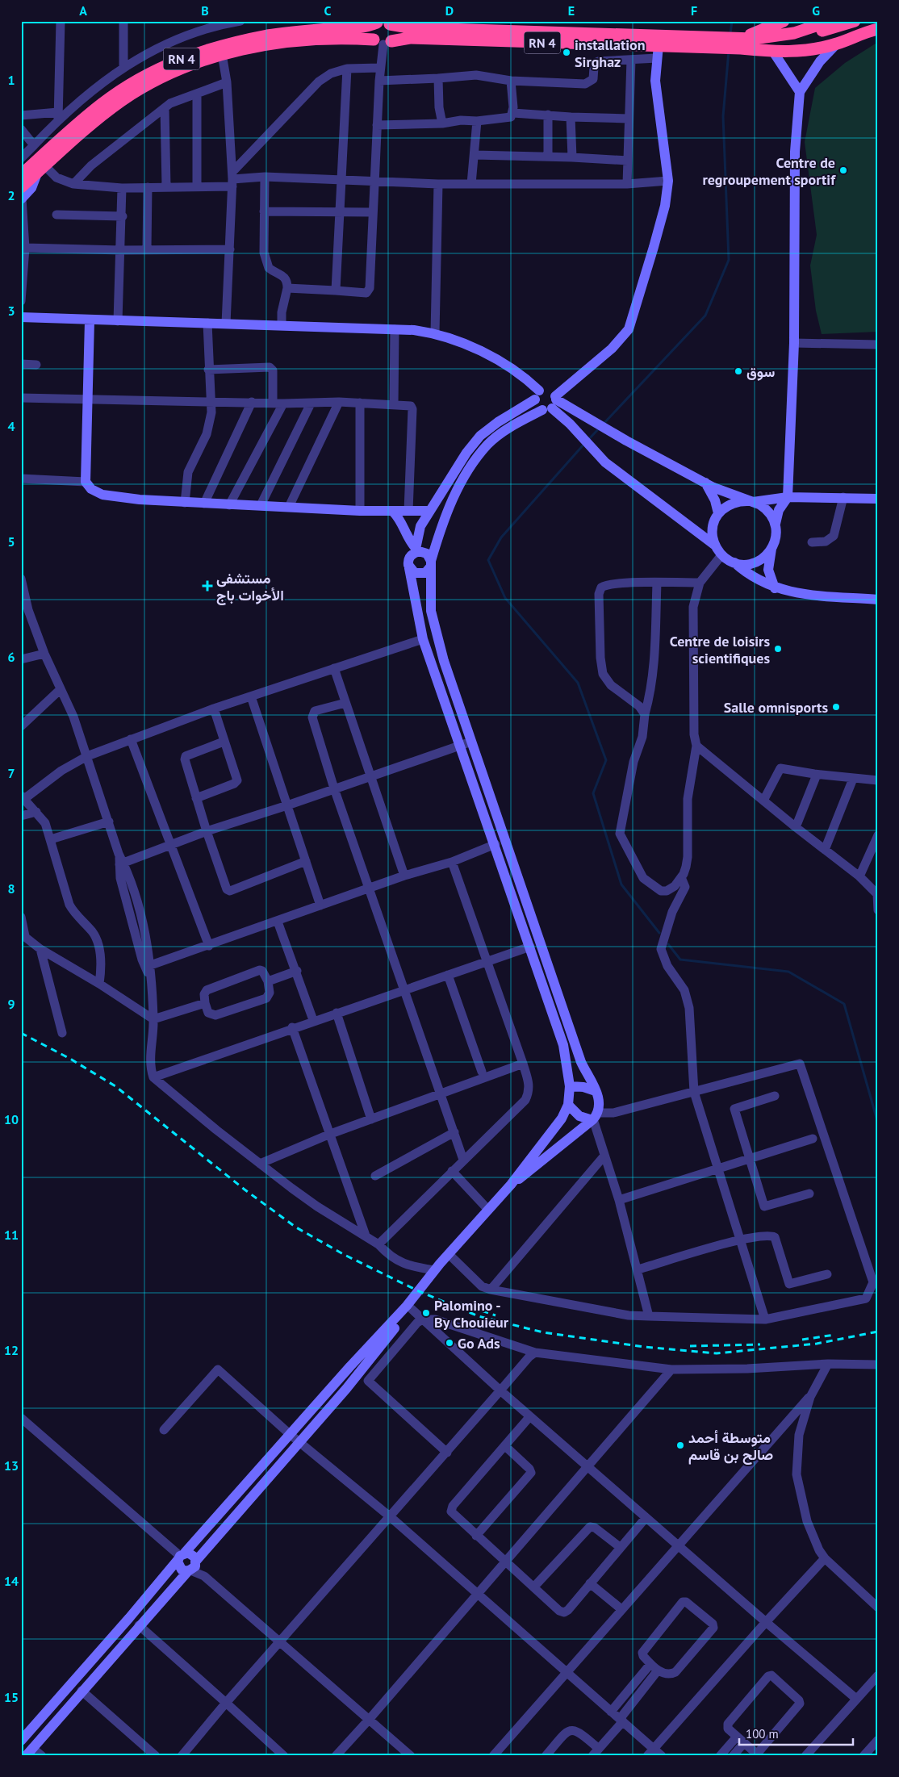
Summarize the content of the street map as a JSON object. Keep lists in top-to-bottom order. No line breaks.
{"streets":{"highway":["RN 4"]},"places":{"other":["installation Sirghaz","Centre de regroupement sportif","سوق","Centre de loisirs scientifiques","Salle omnisports","Palomino - By Chouieur","Go Ads","متوسطة أحمد صالح بن قاسم"],"health":["مستشفى الأخوات باج"]},"scale_bar":"100 m","grid":{"columns":["A","B","C","D","E","F","G"],"rows":["1","2","3","4","5","6","7","8","9","10","11","12","13","14","15"]}}
